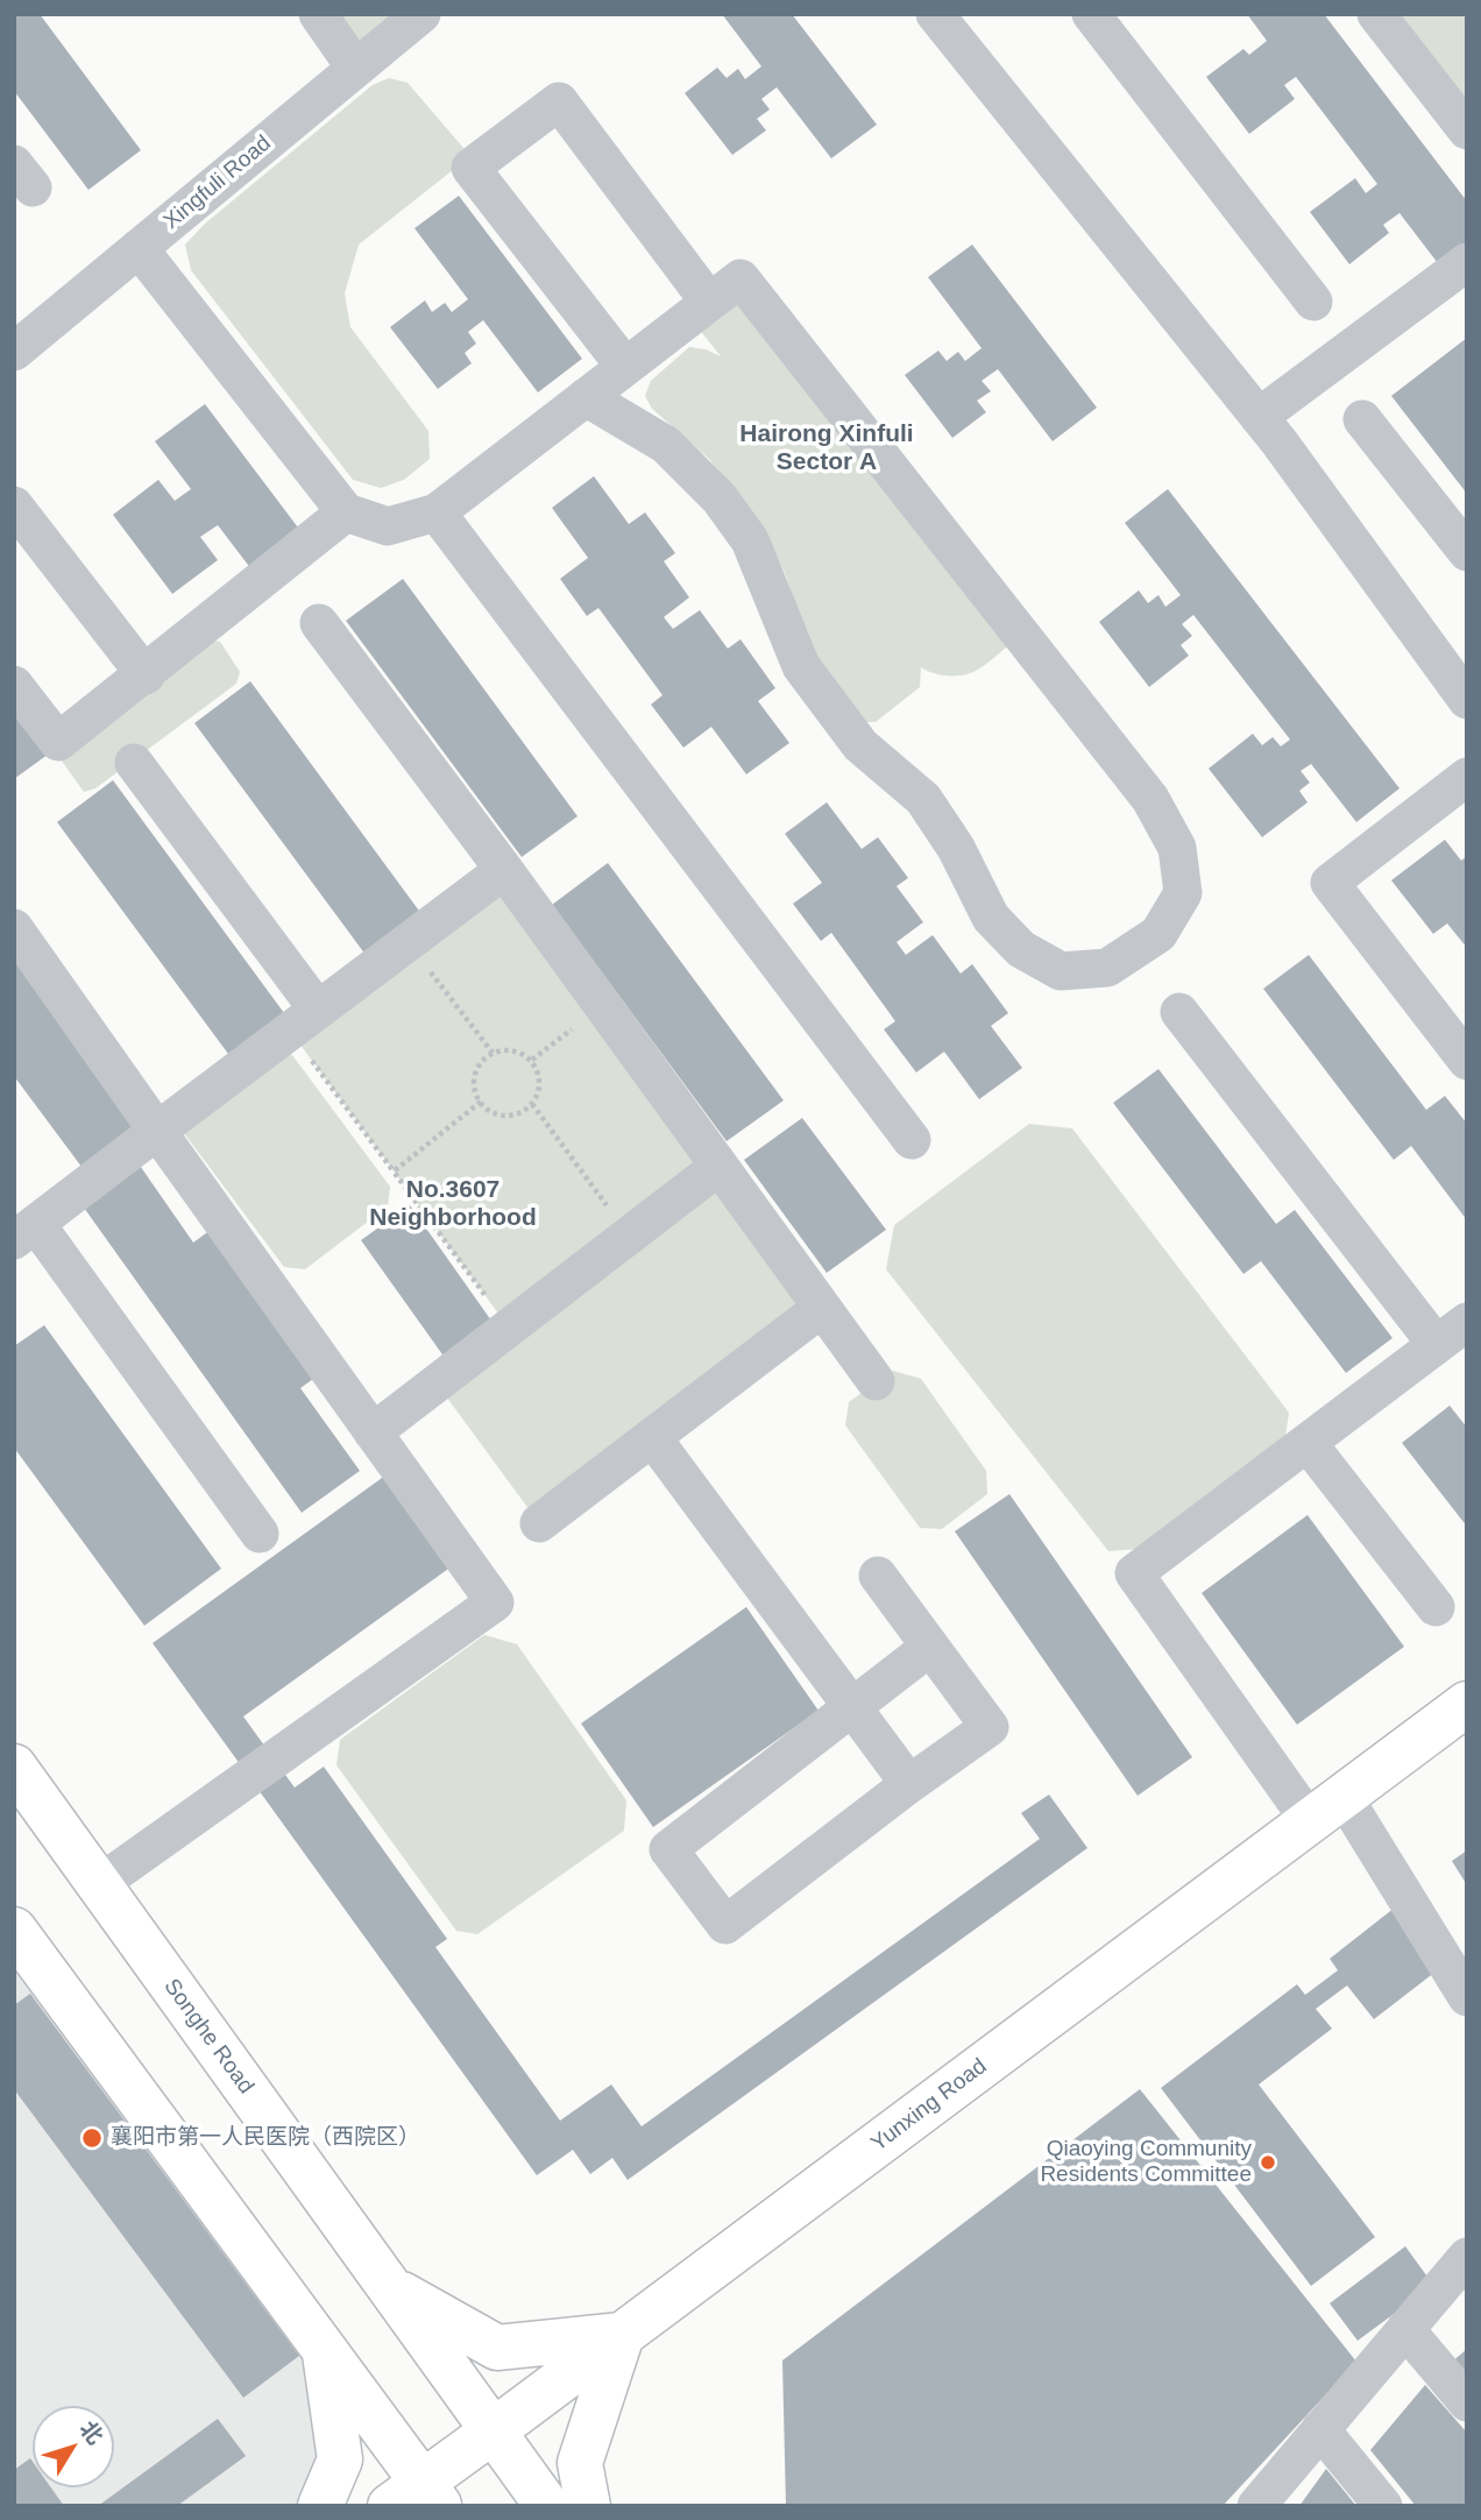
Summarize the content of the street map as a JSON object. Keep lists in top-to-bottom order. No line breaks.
{"streets":{"main road":["Songhe Road","Yunxing Road"],"street":["Xingfuli Road"]},"crossings":[["Songhe Road","Yunxing Road"]],"districts":["Hairong Xinfuli Sector A","No.3607 Neighborhood"],"places":["襄阳市第一人民医院（西院区）","Qiaoying Community Residents Committee"],"north":"top right"}
